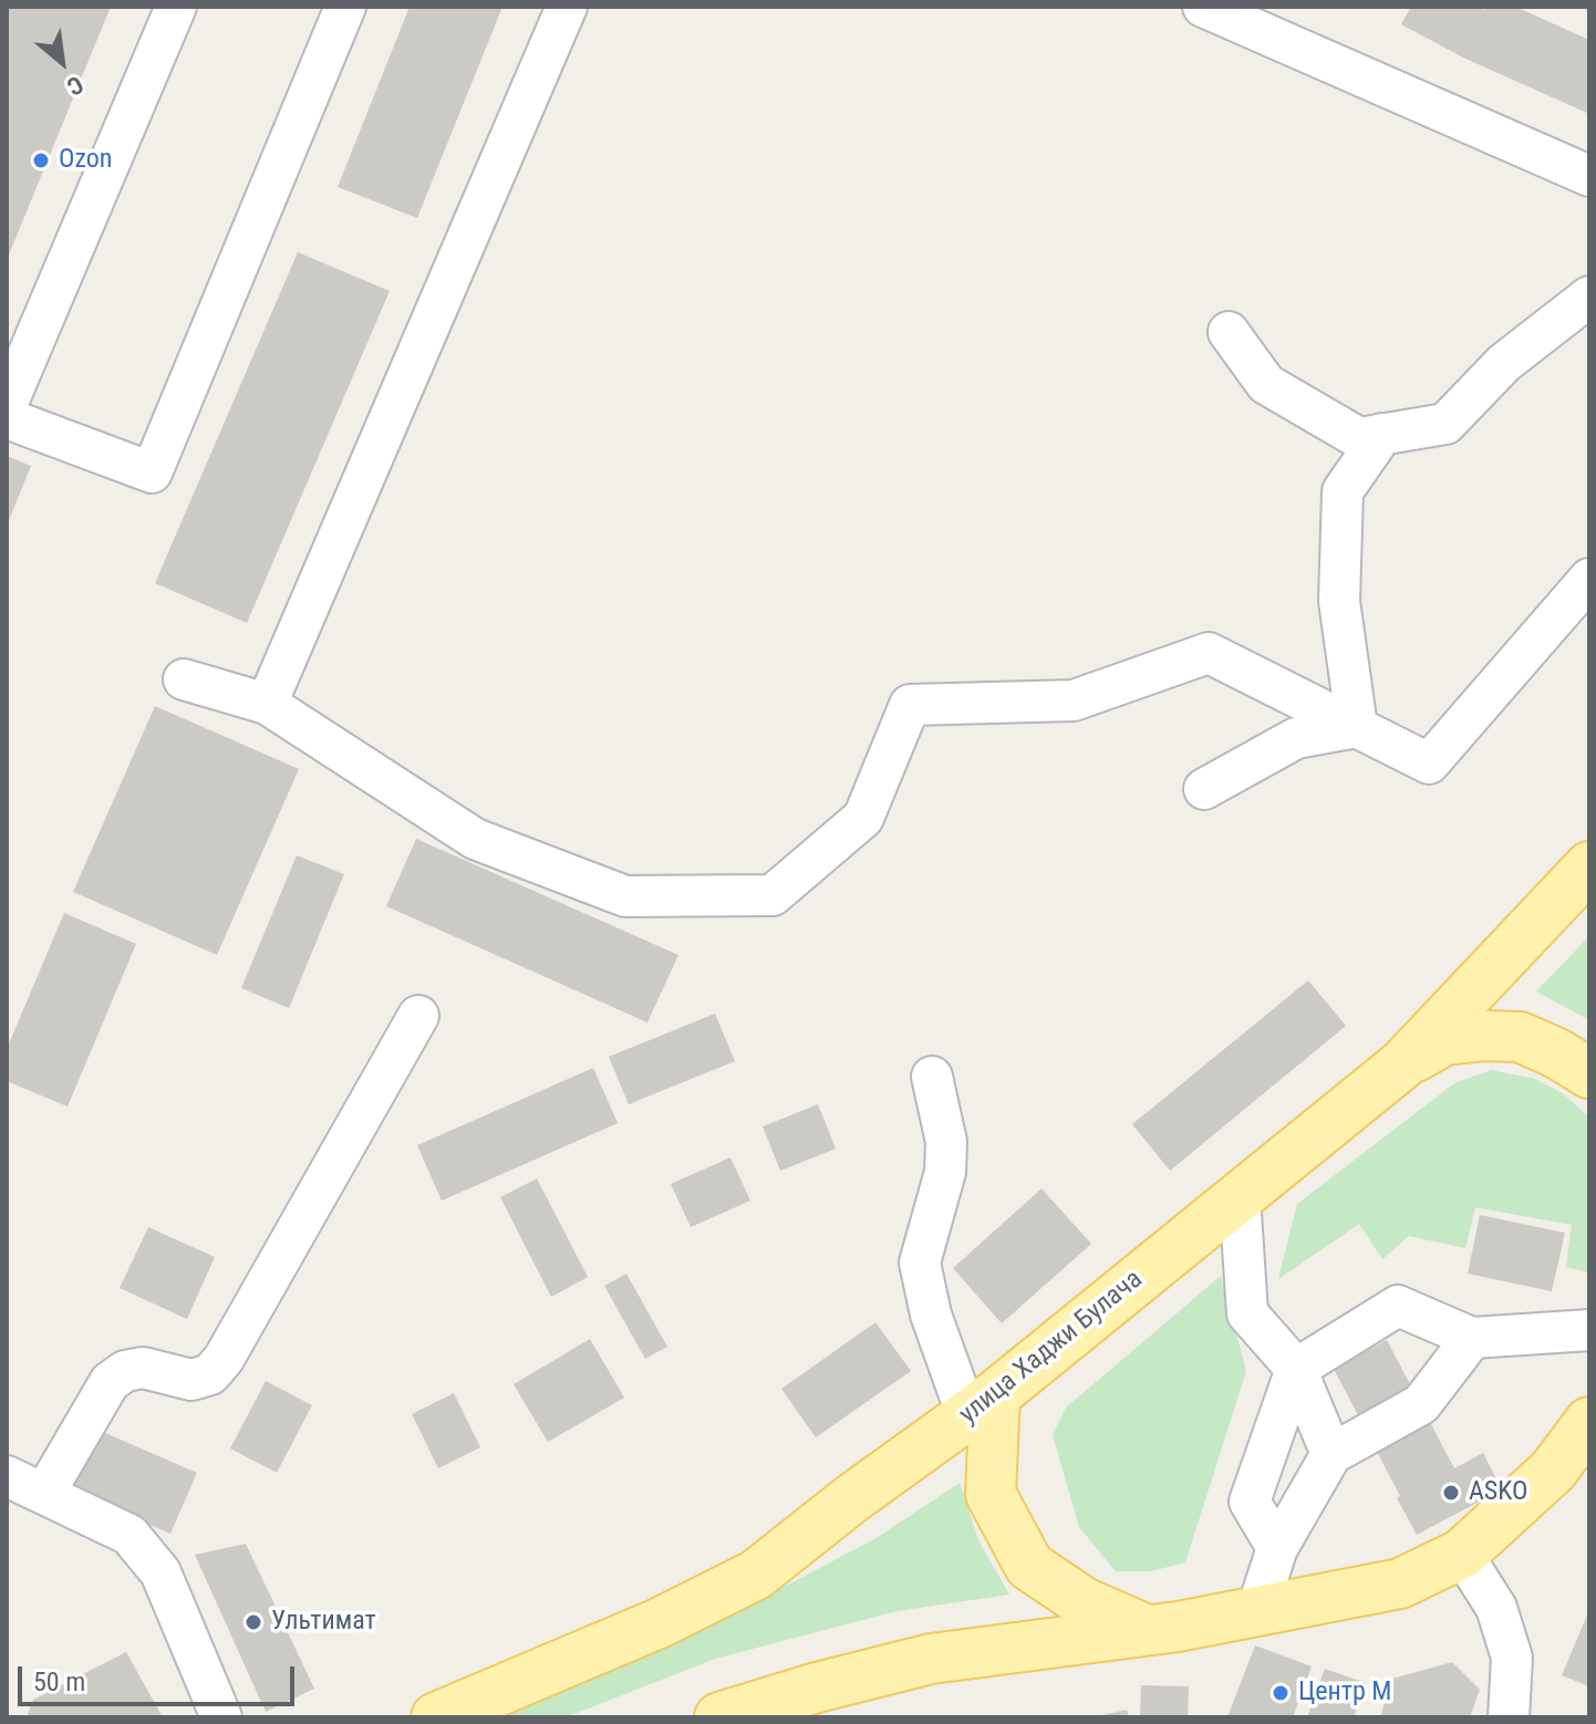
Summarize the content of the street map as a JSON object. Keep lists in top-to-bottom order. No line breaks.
{"streets":{"main road":["улица Хаджи Булача"]},"places":["Ozon","ASKO","Ультимат","Центр М"],"scale_bar":"50 m","north":"bottom right"}
